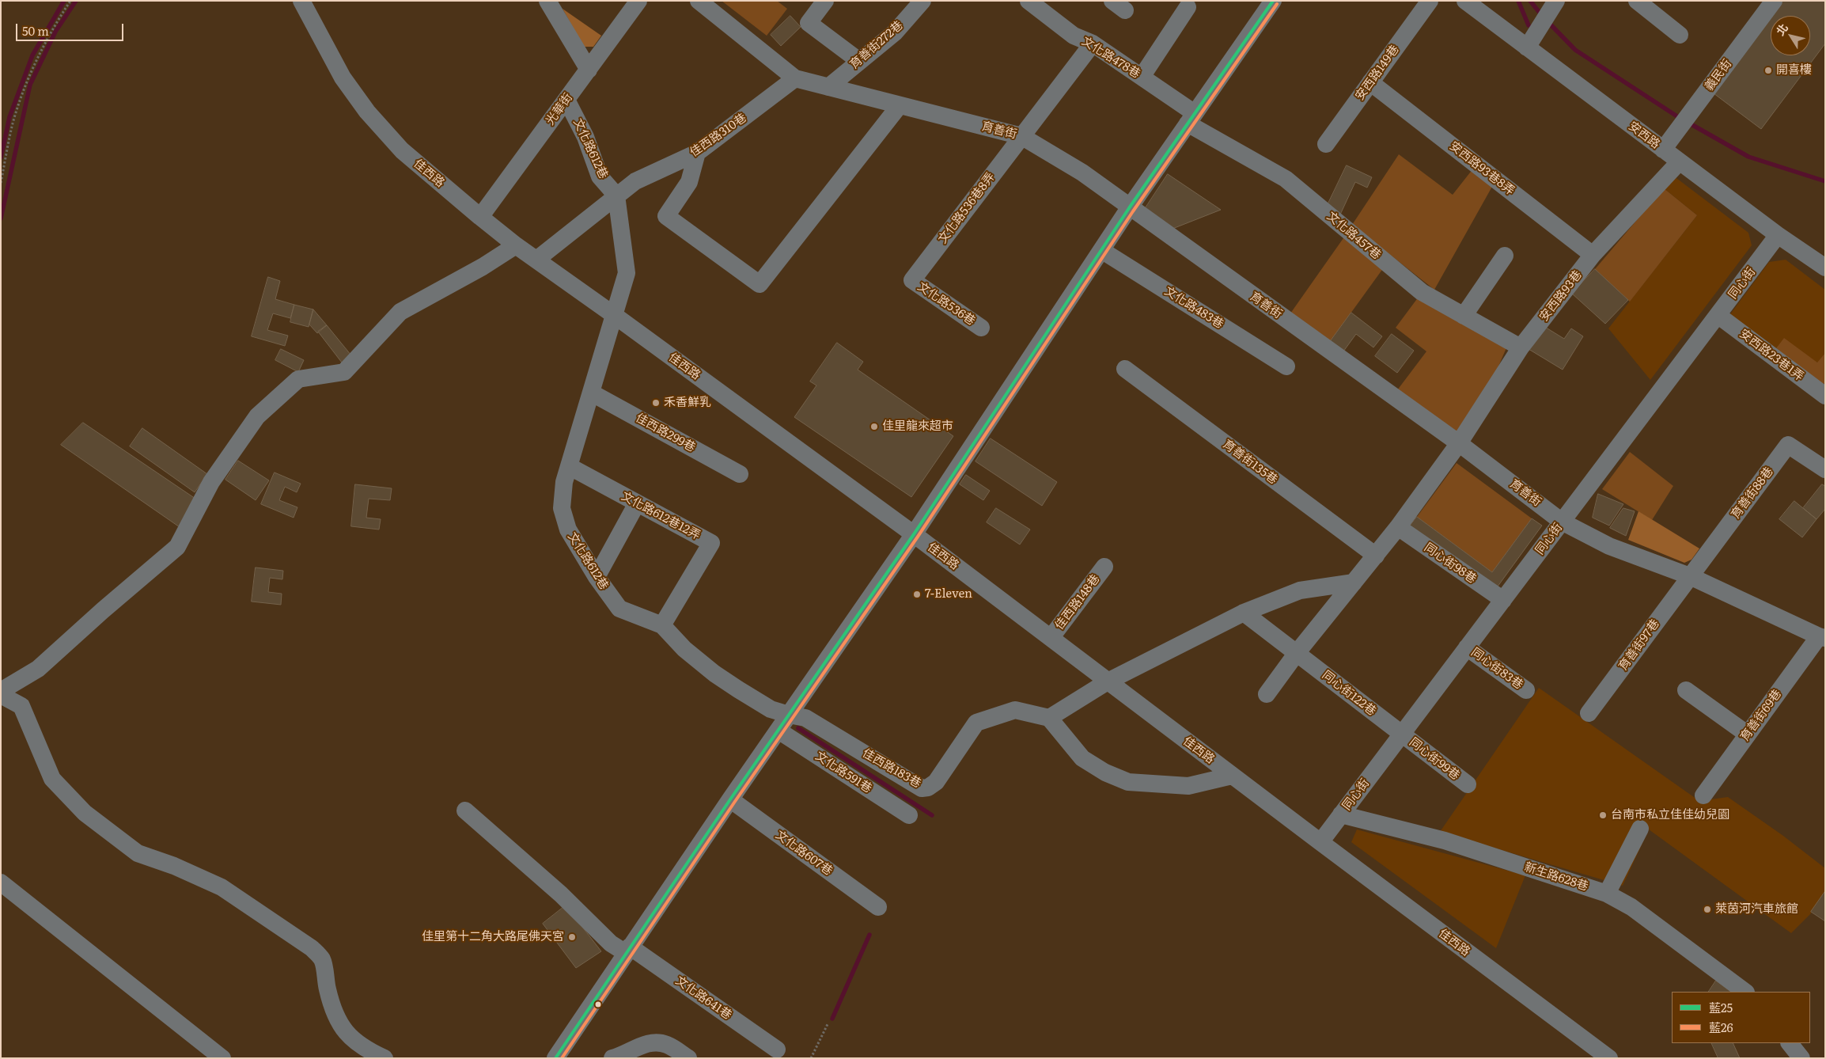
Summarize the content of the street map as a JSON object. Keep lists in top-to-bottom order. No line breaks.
{"streets":{"street":["育善街272巷","文化路478巷","安西路149巷","義民街","光華街","育善街","佳西路310巷","安西路","文化路612巷","安西路93巷8弄","佳西路","文化路536巷8弄","文化路457巷","同心街","安西路93巷","文化路536巷","文化路483巷","安西路23巷1弄","佳西路299巷","育善街135巷","育善街88巷","文化路612巷12弄","同心街98巷","佳西路148巷","育善街97巷","同心街83巷","同心街122巷","育善街69巷","同心街99巷","佳西路183巷","文化路591巷","文化路607巷","新生路628巷","文化路641巷"]},"crossings":[["育善街272巷","育善街"],["文化路478巷","文化路536巷8弄"],["文化路478巷","文化路457巷"],["安西路149巷","安西路93巷8弄"],["義民街","安西路"],["光華街","文化路612巷"],["光華街","佳西路"],["育善街","佳西路310巷"],["育善街","文化路536巷8弄"],["育善街","同心街"],["育善街","安西路93巷"],["育善街","育善街88巷"],["育善街","育善街97巷"],["育善街","育善街69巷"],["佳西路310巷","文化路612巷"],["佳西路310巷","佳西路"],["安西路","同心街"],["安西路","安西路93巷"],["文化路612巷","佳西路"],["文化路612巷","佳西路299巷"],["文化路612巷","文化路612巷12弄"],["文化路612巷","佳西路183巷"],["安西路93巷8弄","安西路93巷"],["佳西路","同心街"],["佳西路","佳西路148巷"],["文化路536巷8弄","文化路536巷"],["文化路457巷","安西路93巷"],["同心街","安西路23巷1弄"],["同心街","同心街98巷"],["同心街","同心街83巷"],["同心街","同心街122巷"],["同心街","同心街99巷"],["同心街","新生路628巷"],["育善街88巷","育善街97巷"],["同心街122巷","同心街99巷"]],"places":["開喜樓","禾香鮮乳","佳里龍來超市","7-Eleven","台南市私立佳佳幼兒園","萊茵河汽車旅館","佳里第十二角大路尾佛天宮"],"lines":["transit line 藍25","transit line 藍26"],"legend":["藍25","藍26"],"scale_bar":"50 m","north":"top left"}
